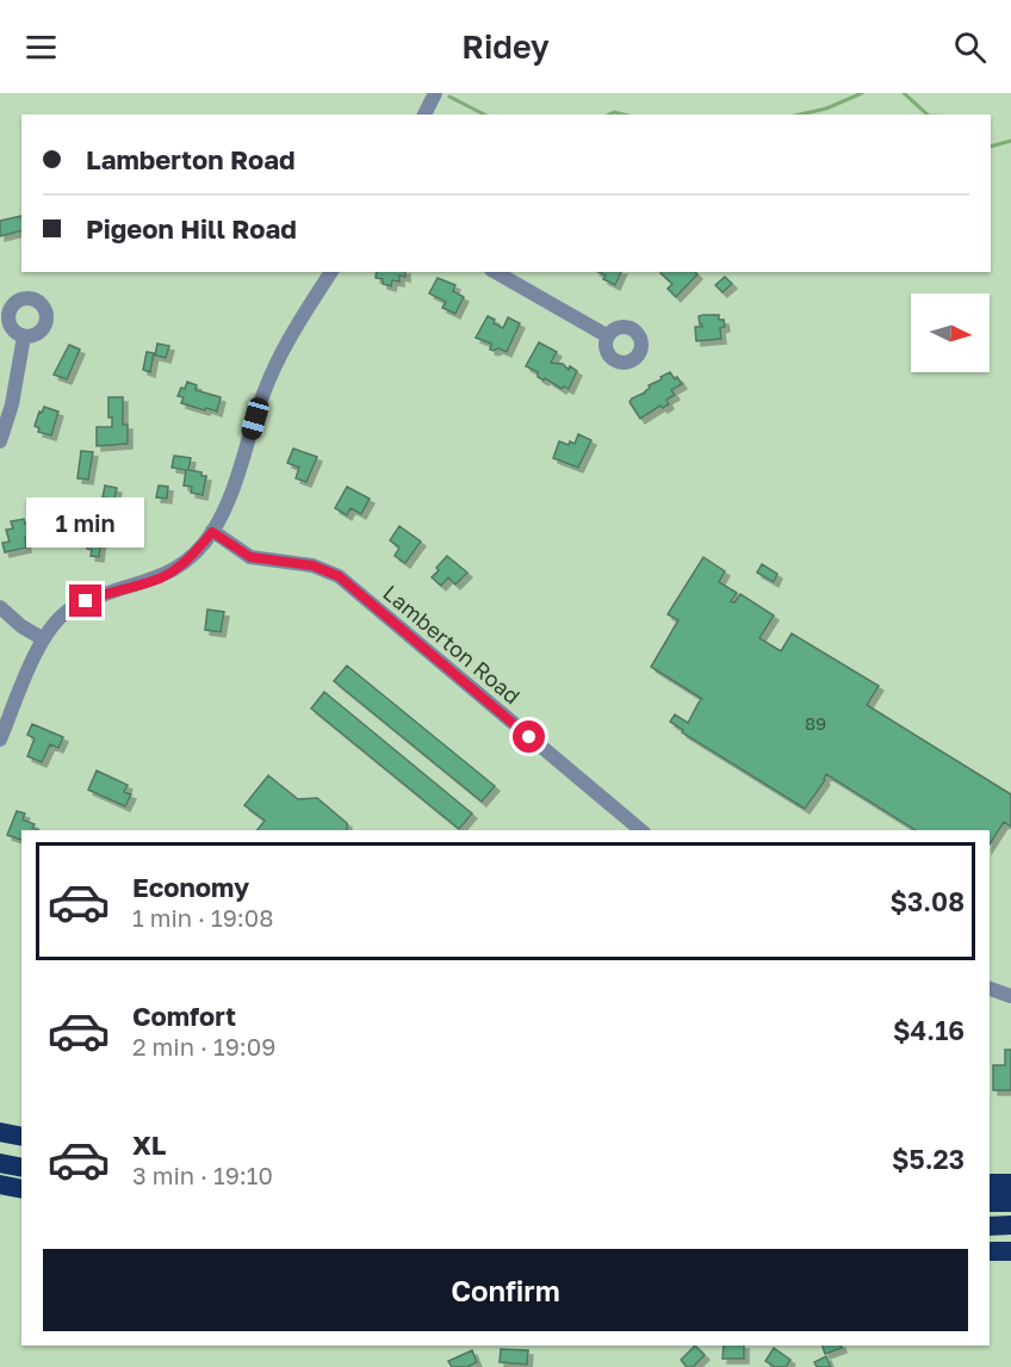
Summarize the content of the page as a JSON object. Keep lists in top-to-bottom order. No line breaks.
{"streets":{"street":["Lamberton Road"]},"house_numbers":["89"],"north":"right","page":{"header":"Ridey","banner":["Lamberton Road","Pigeon Hill Road"],"bubble":"1 min","list":[{"name":"Economy","note":"1 min · 19:08","value":"$3.08"},{"name":"Comfort","note":"2 min · 19:09","value":"$4.16"},{"name":"XL","note":"3 min · 19:10","value":"$5.23"}],"buttons":"Confirm"}}
